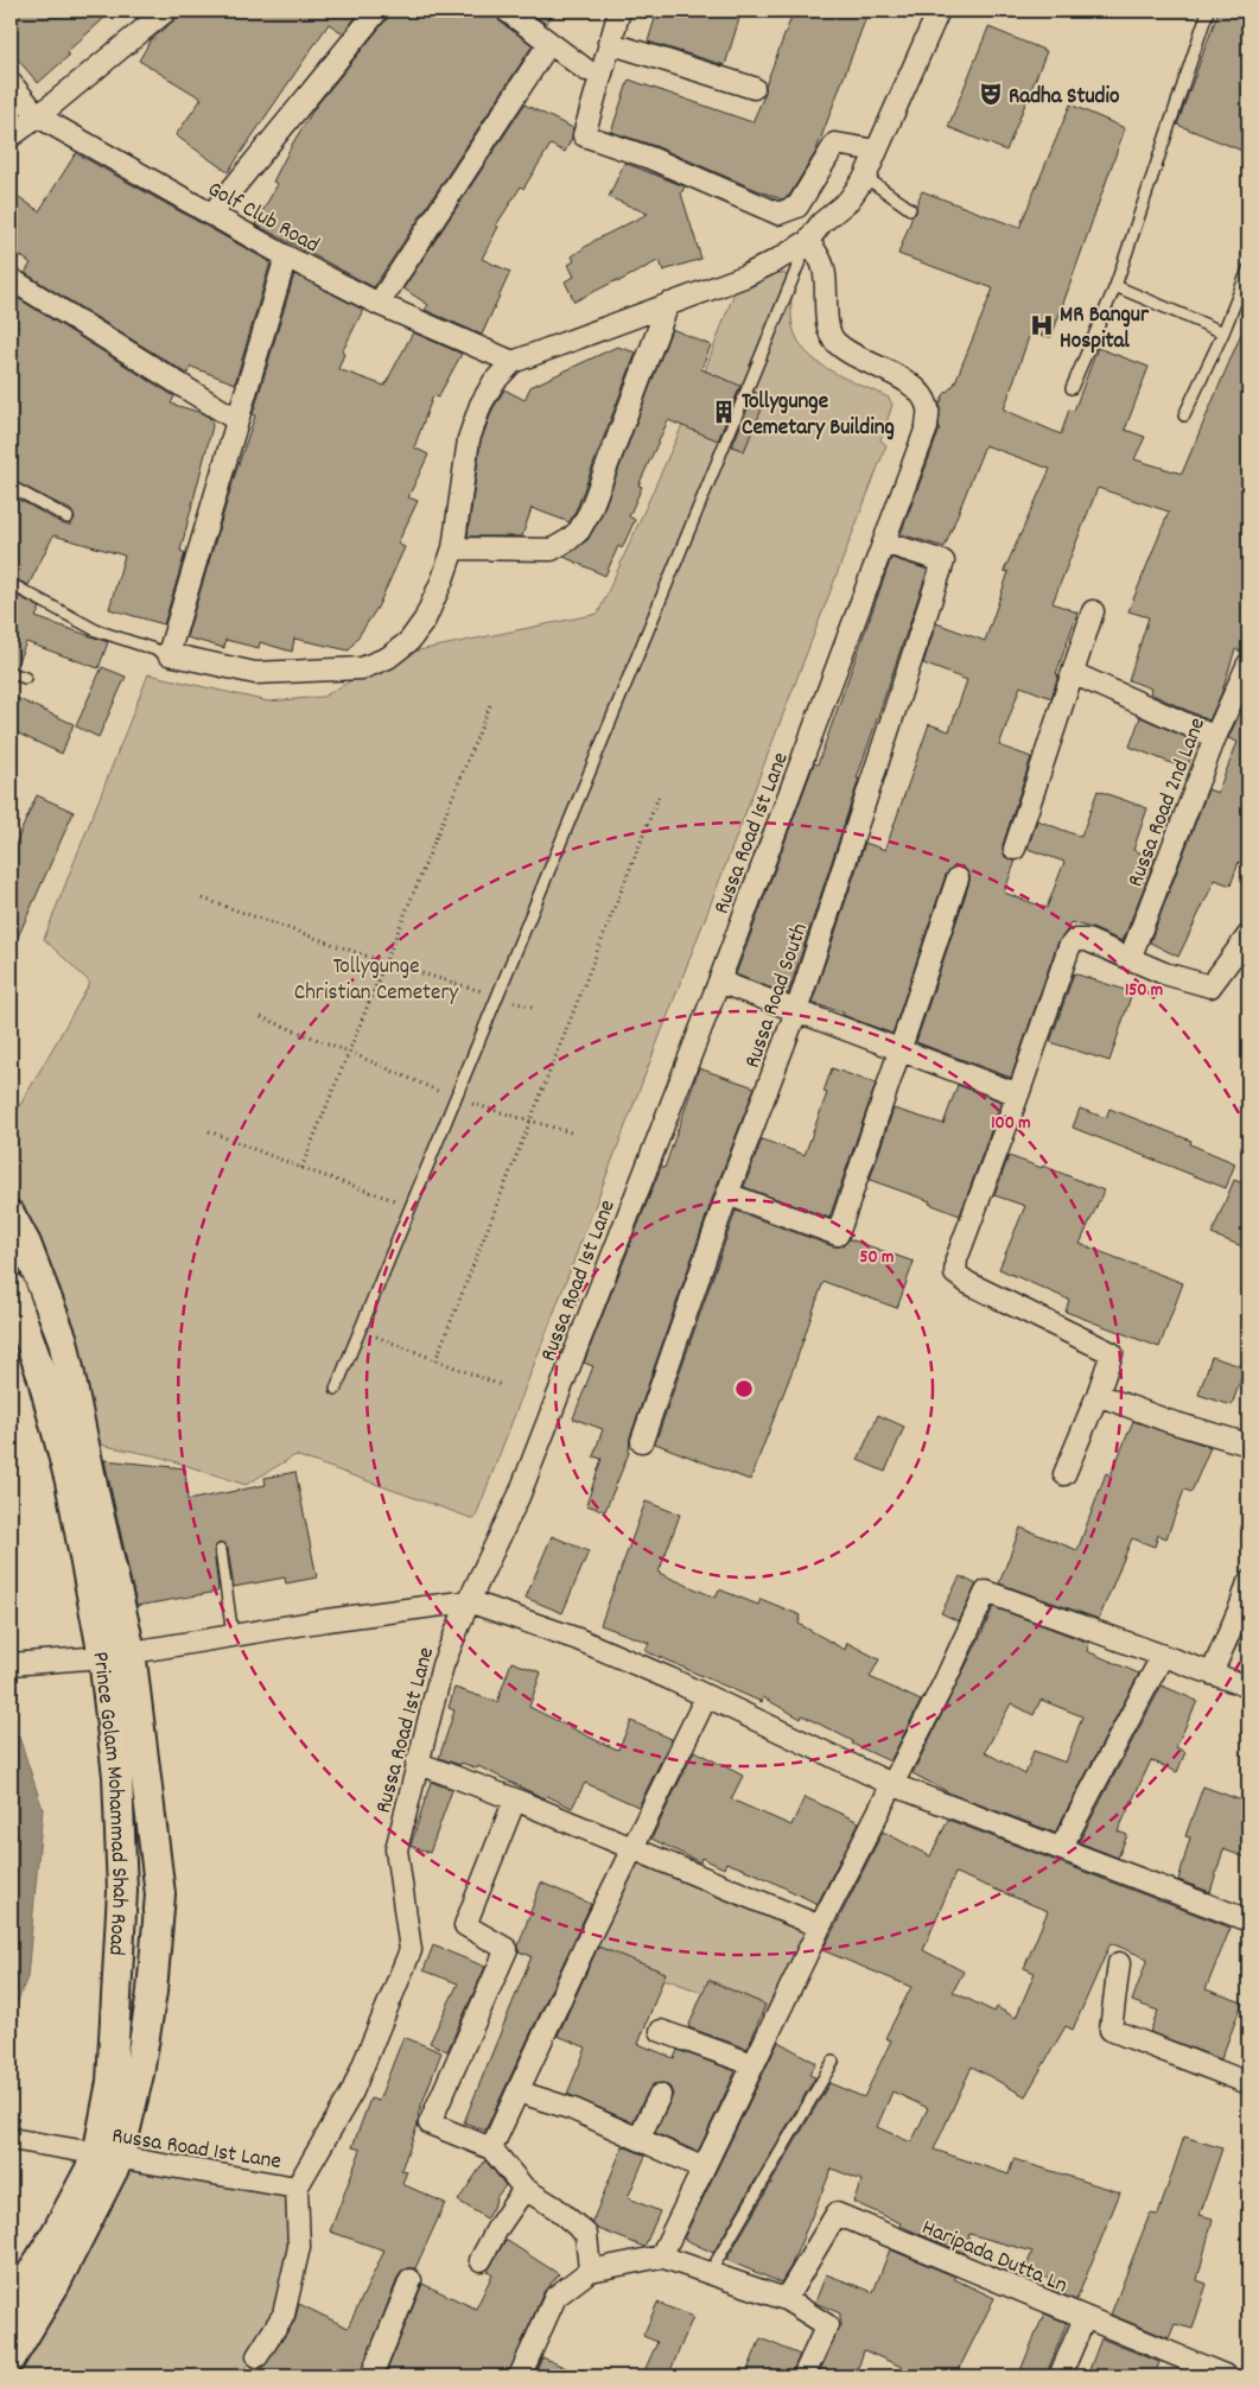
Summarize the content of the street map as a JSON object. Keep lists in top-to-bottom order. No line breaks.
{"streets":{"street":["Golf Club Road","Russa Road 2nd Lane","Russa Road 1st Lane","Russa Road South","Prince Golam Mohammad Shah Road","Haripada Dutta Ln"]},"crossings":[["Russa Road 1st Lane","Russa Road South"],["Russa Road 1st Lane","Prince Golam Mohammad Shah Road"]],"parks":["Tollygunge Christian Cemetery"],"places":{"theatre":["Radha Studio"],"hospital":["MR Bangur Hospital"],"building":["Tollygunge Cemetary Building"]},"rings":["150 m","100 m","50 m"]}
